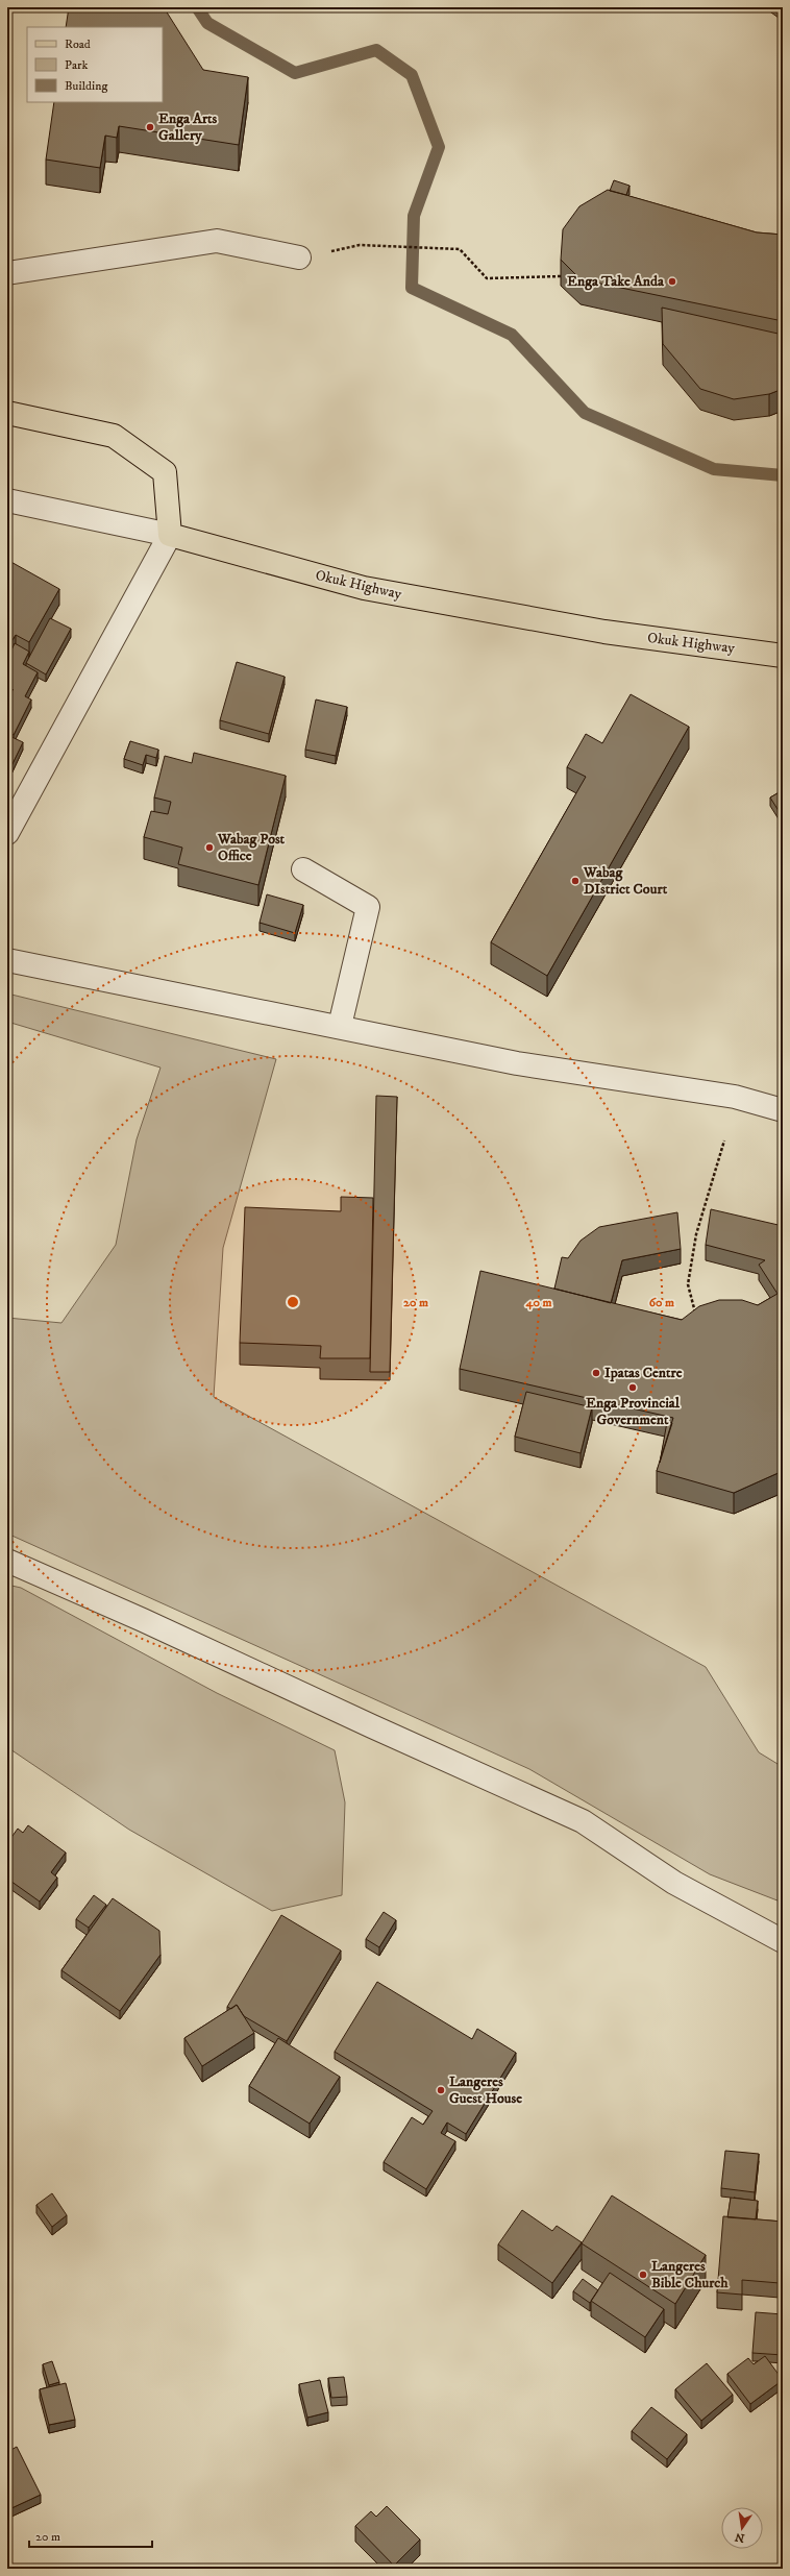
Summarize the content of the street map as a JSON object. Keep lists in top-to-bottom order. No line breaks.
{"streets":{"main road":["Okuk Highway"]},"places":["Enga Arts Gallery","Enga Take Anda","Wabag Post Office","Wabag DIstrict Court","Ipatas Centre","Enga Provincial Government","Langeres Guest House","Langeres Bible Church"],"legend":["Road","Park","Building"],"scale_bar":"20 m","north":"bottom","rings":["20 m","40 m","60 m"]}
